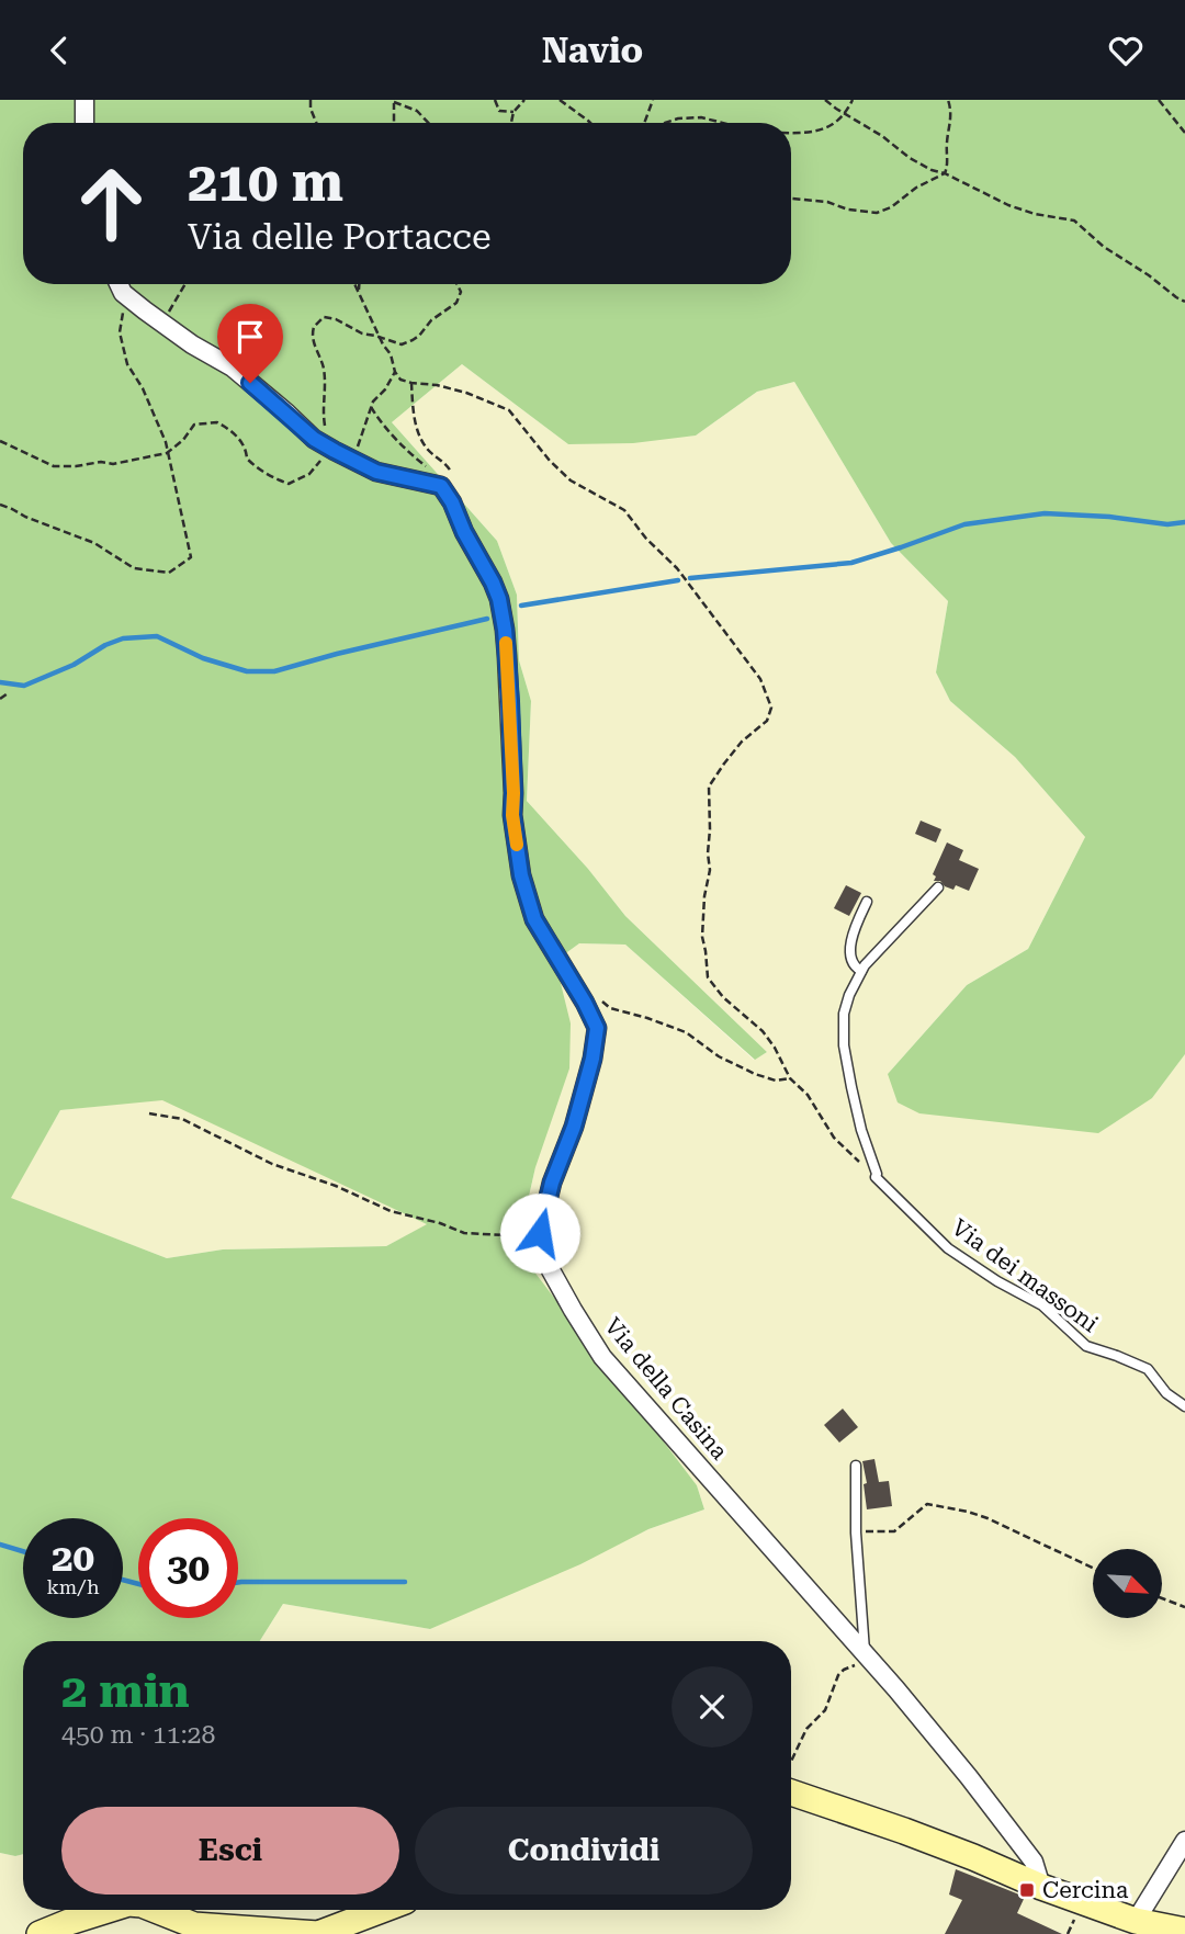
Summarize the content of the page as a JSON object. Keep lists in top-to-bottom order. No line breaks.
{"streets":{"street":["Via della Casina"],"lane":["Via dei massoni"]},"places":{"transit":["Cercina"]},"north":"bottom right","page":{"header":"Navio","turn":["210 m","Via delle Portacce"],"speed":"20 km/h","limit":"30","heading":["2 min","450 m · 11:28"],"buttons":["Esci","Condividi"]}}
